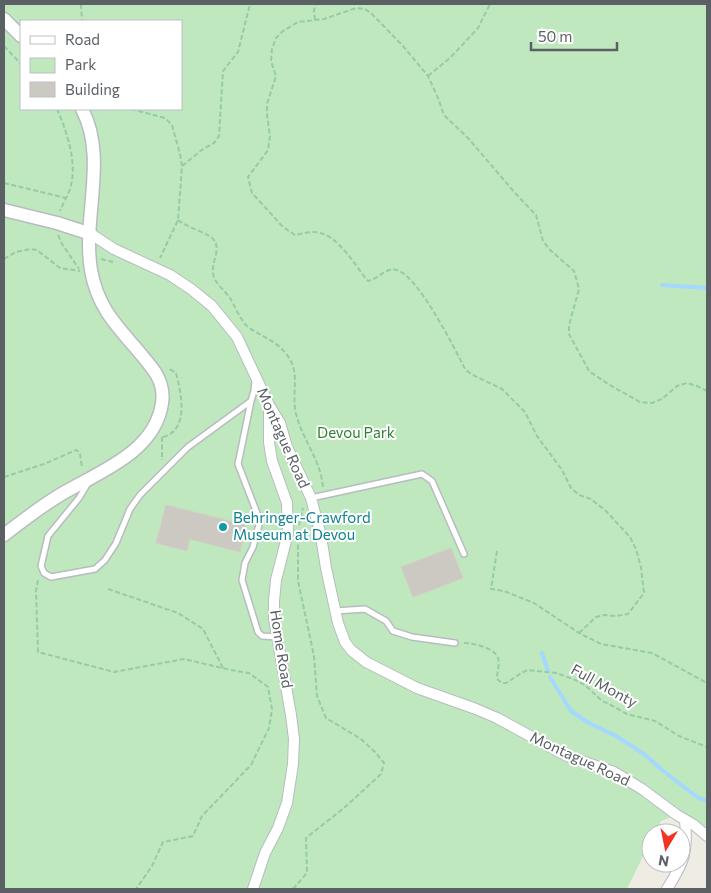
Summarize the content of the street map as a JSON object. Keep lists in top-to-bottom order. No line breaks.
{"streets":{"street":["Montague Road","Home Road"],"path":["Full Monty"]},"crossings":[["Montague Road","Home Road"]],"parks":["Devou Park"],"places":["Behringer-Crawford Museum at Devou"],"legend":["Road","Park","Building"],"scale_bar":"50 m","north":"bottom"}
